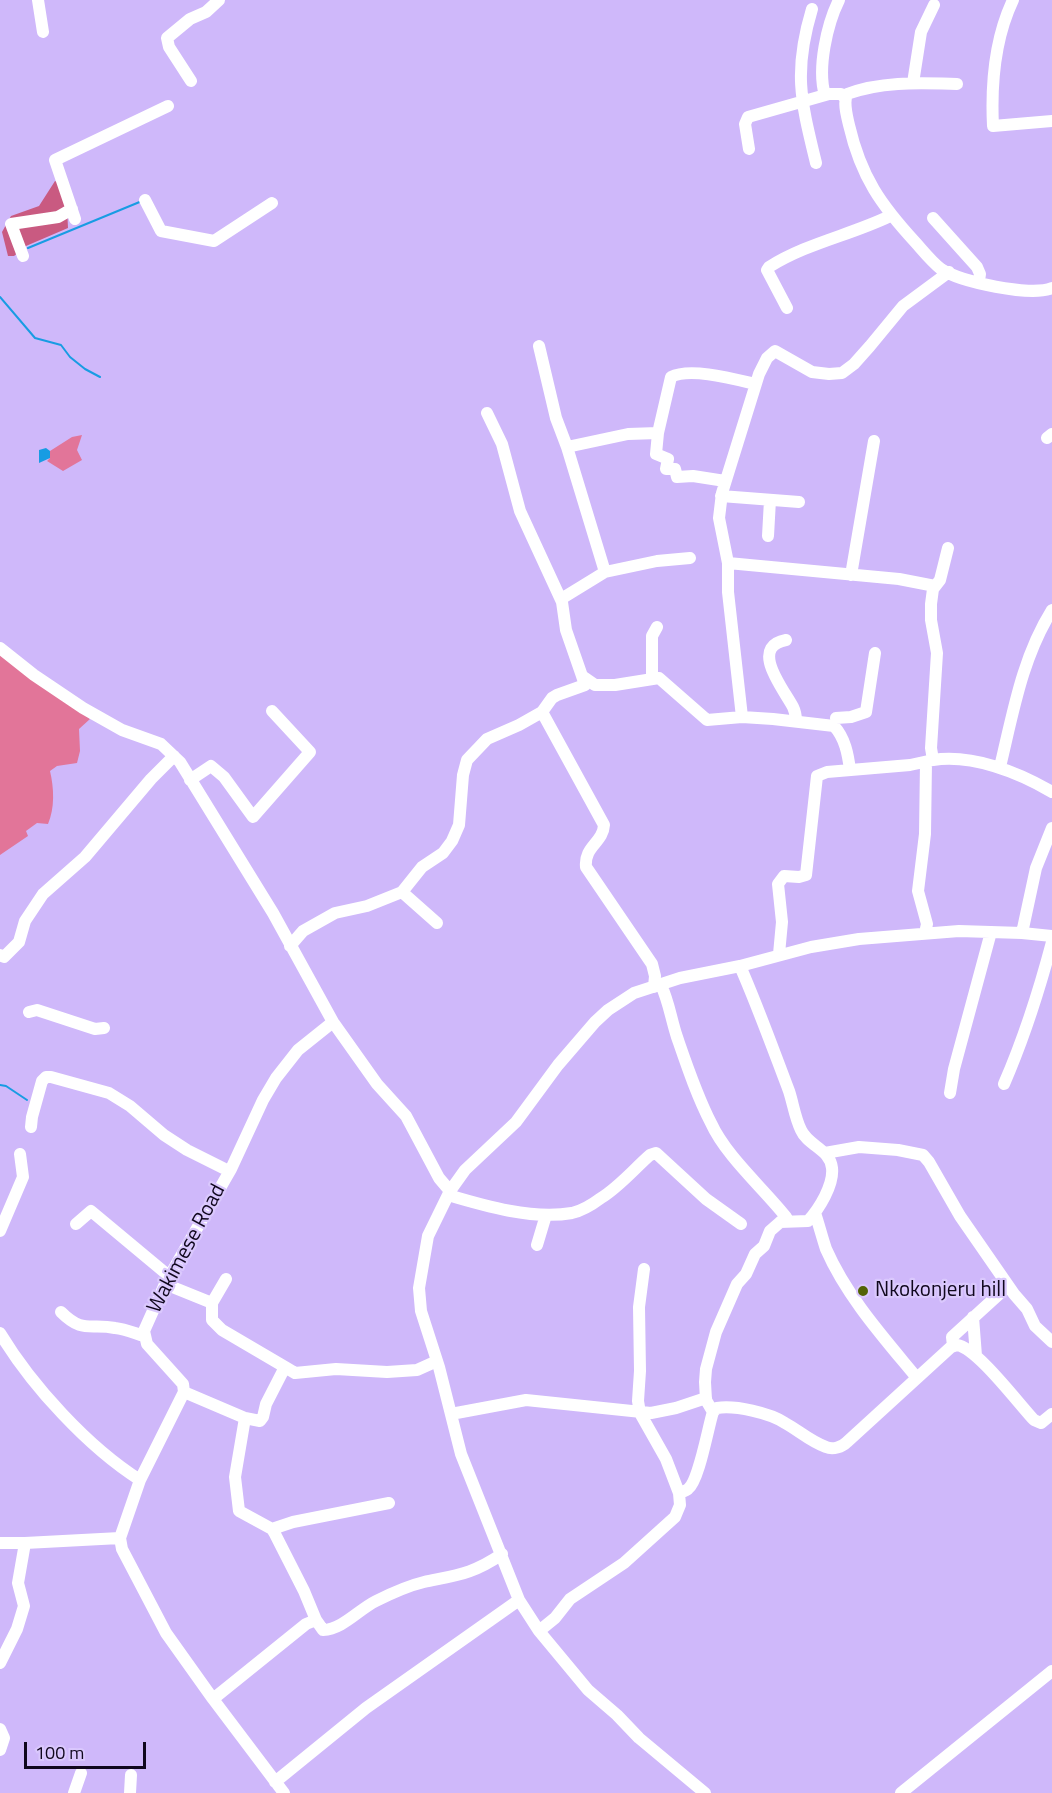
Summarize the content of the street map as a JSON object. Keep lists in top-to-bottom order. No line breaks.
{"streets":{"street":["Wakimese Road"]},"places":["Nkokonjeru hill"],"scale_bar":"100 m"}
